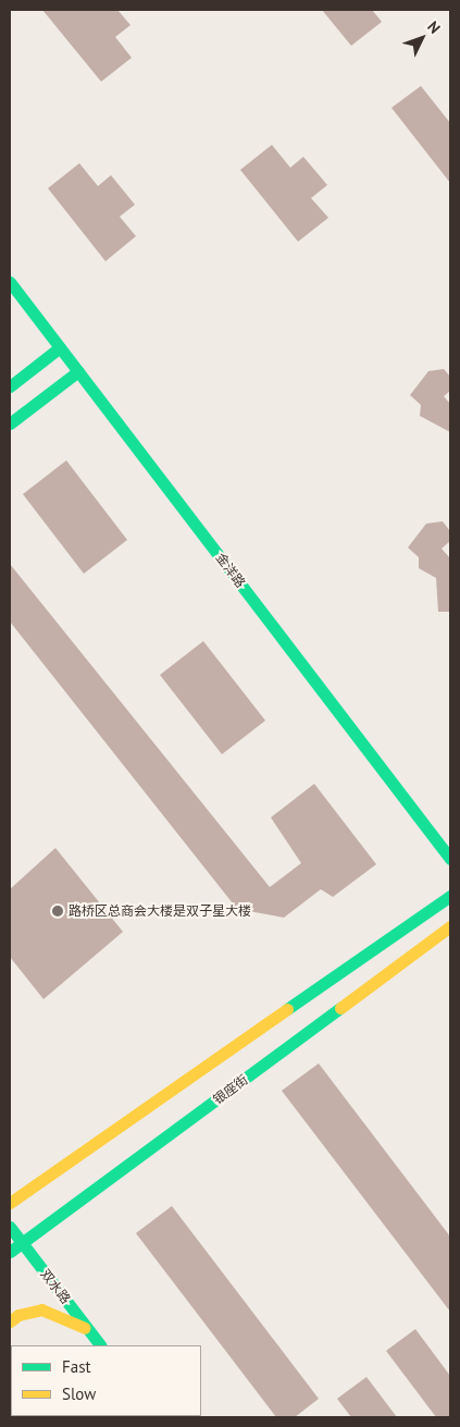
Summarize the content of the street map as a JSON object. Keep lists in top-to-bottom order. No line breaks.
{"streets":{"main road":["金洋路","银座街","双水路"]},"crossings":[["银座街","双水路"]],"places":["路桥区总商会大楼是双子星大楼"],"legend":["Fast","Slow"],"north":"top right"}
